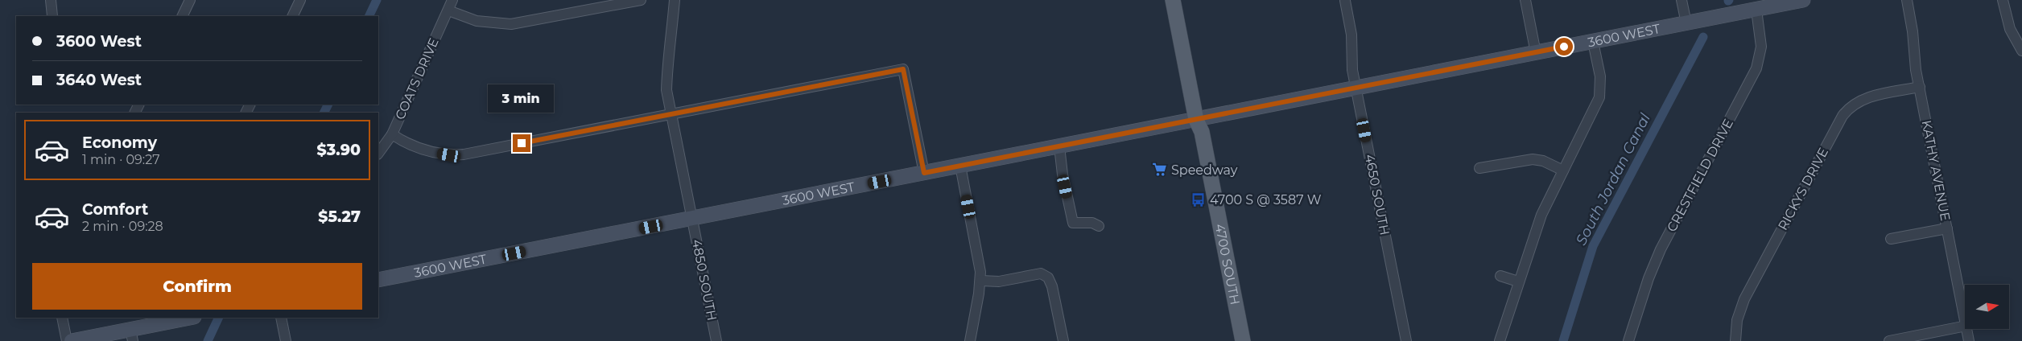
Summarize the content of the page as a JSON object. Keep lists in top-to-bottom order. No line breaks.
{"streets":{"main road":["4700 SOUTH"],"street":["3600 WEST","COATS DRIVE","KATHY AVENUE","CRESTFIELD DRIVE","RICKYS DRIVE","4650 SOUTH","4850 SOUTH"]},"crossings":[["3600 WEST","CRESTFIELD DRIVE"],["3600 WEST","4650 SOUTH"],["3600 WEST","4700 SOUTH"],["3600 WEST","4850 SOUTH"],["KATHY AVENUE","RICKYS DRIVE"]],"water":["South Jordan Canal"],"places":{"supermarket":["Speedway"],"bus stop":["4700 S @ 3587 W"]},"north":"right","page":{"banner":["3600 West","3640 West"],"bubble":"3 min","list":[{"name":"Economy","note":"1 min · 09:27","value":"$3.90"},{"name":"Comfort","note":"2 min · 09:28","value":"$5.27"}],"buttons":"Confirm"}}
